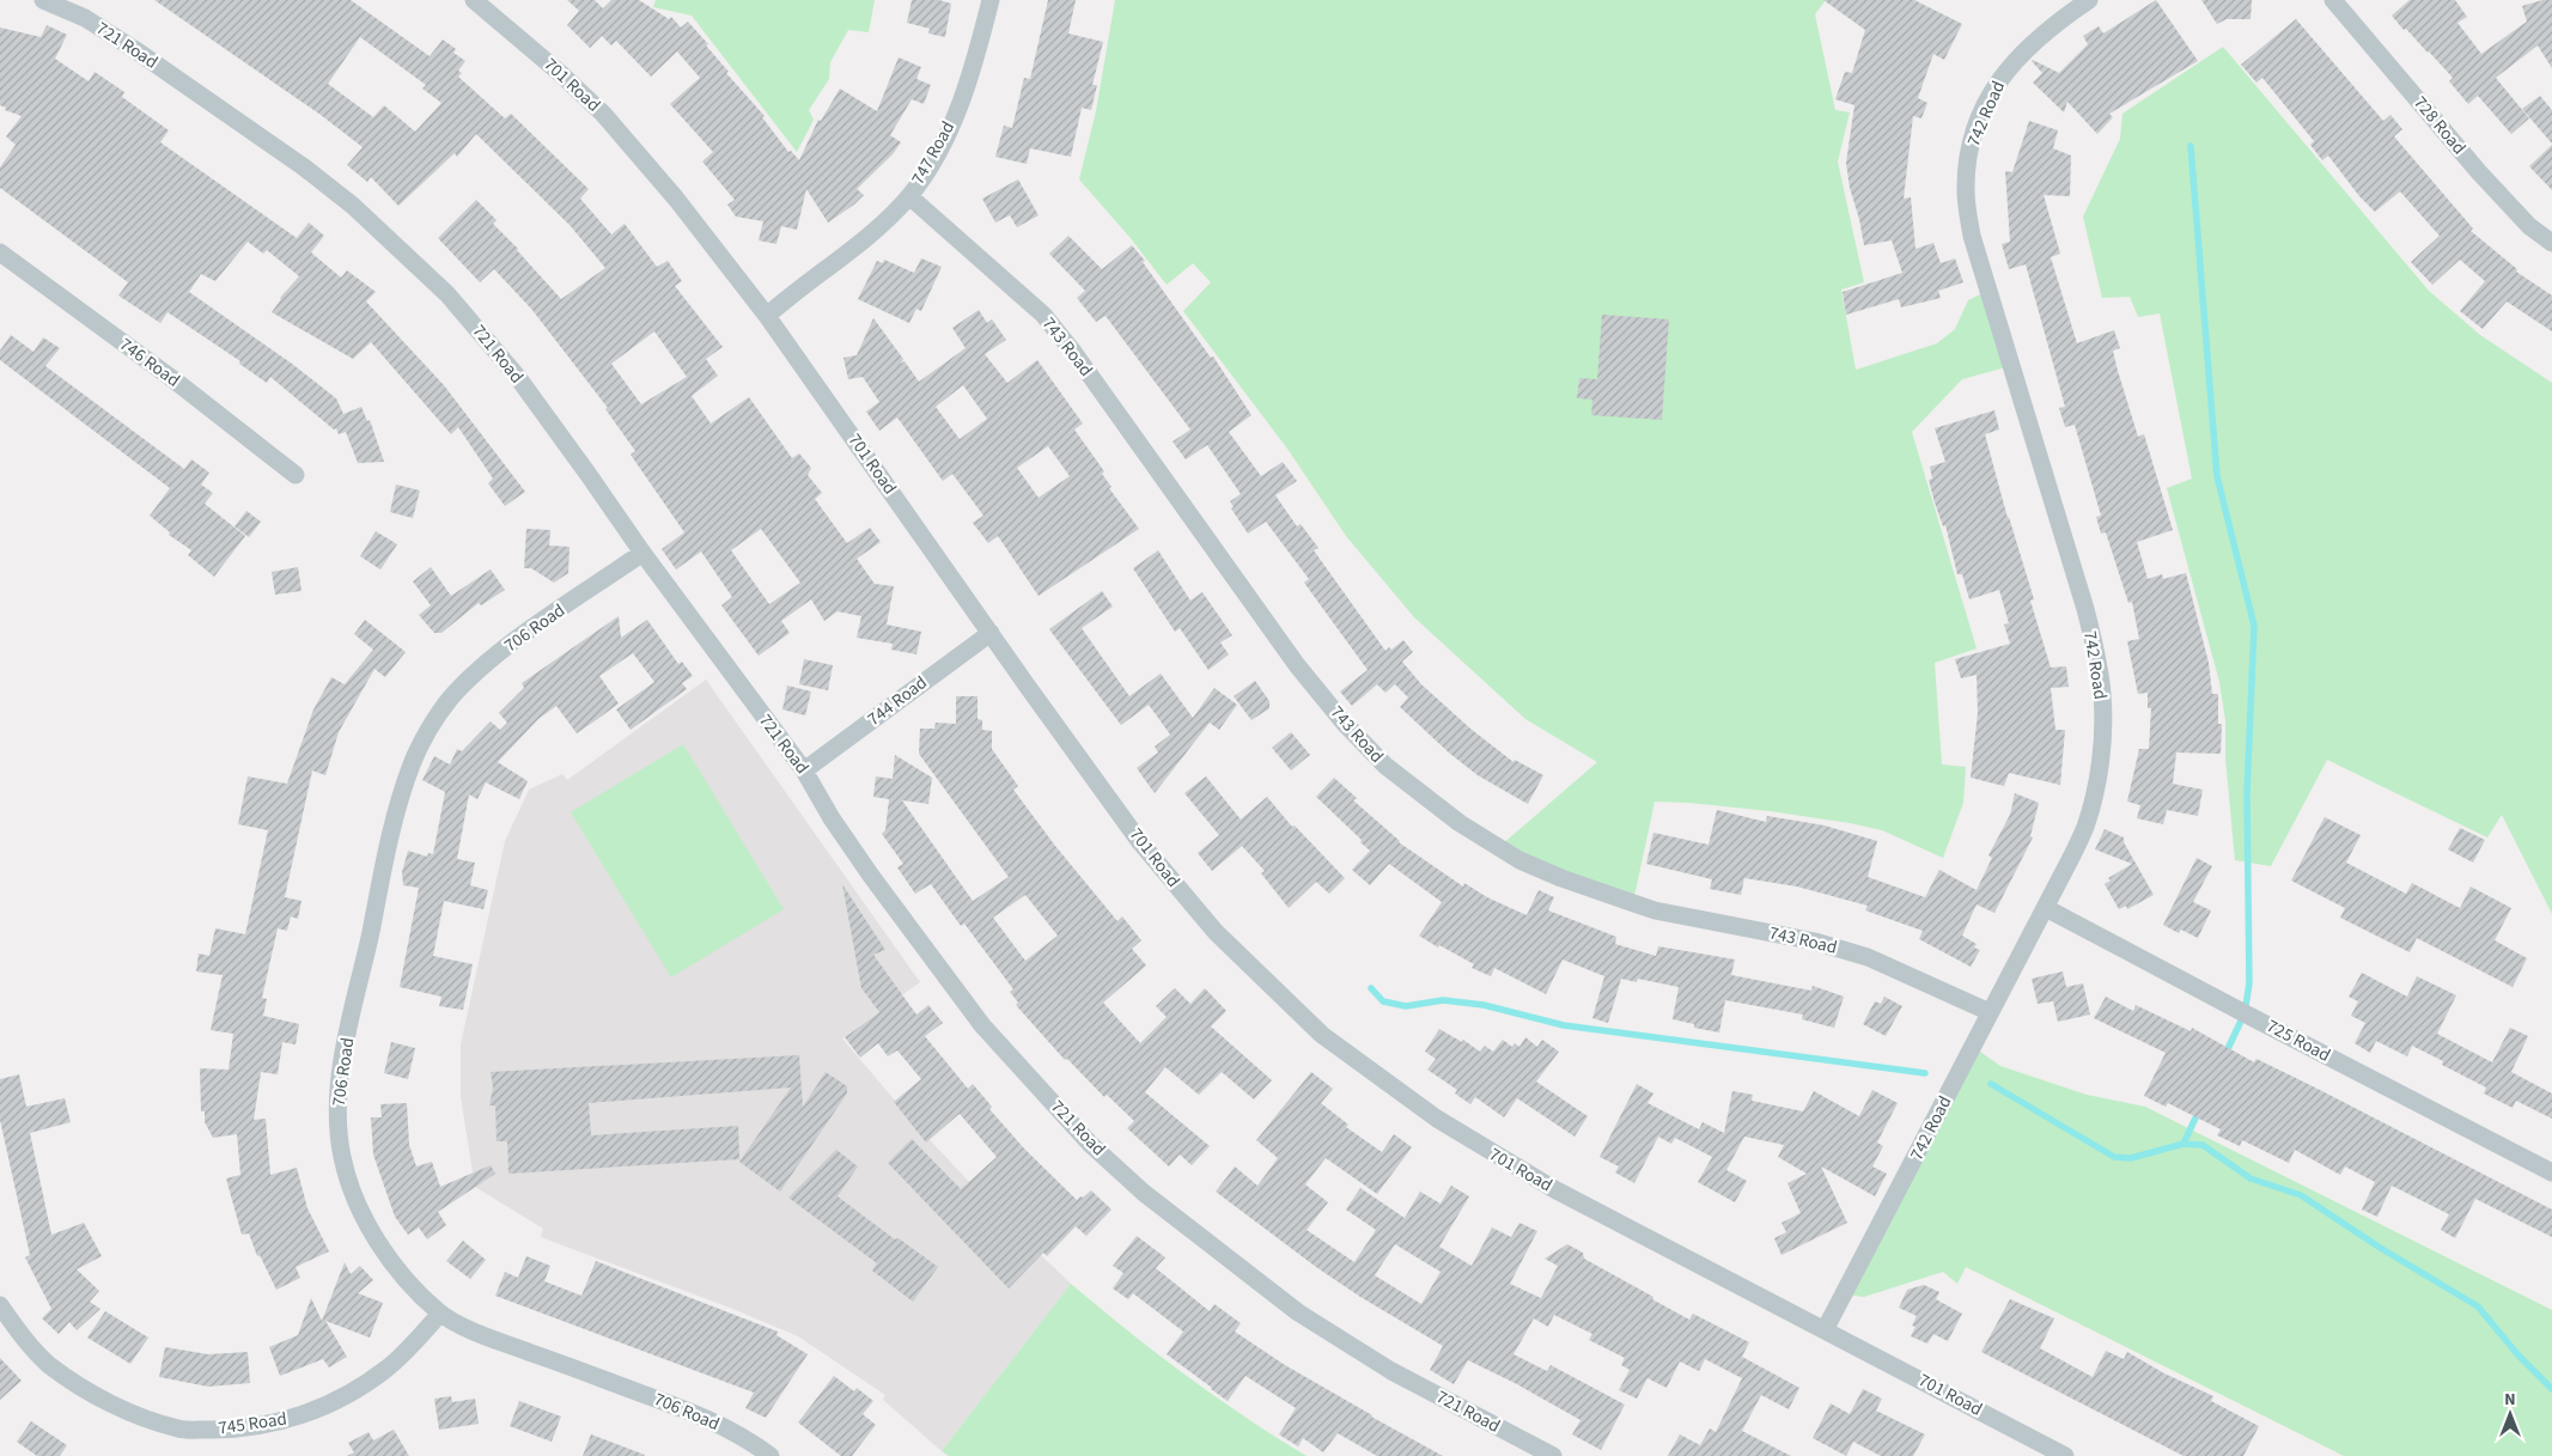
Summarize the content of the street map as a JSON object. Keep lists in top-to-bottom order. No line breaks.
{"streets":{"street":["721 Road","701 Road","742 Road","728 Road","747 Road","743 Road","746 Road","706 Road","744 Road","725 Road","745 Road"]},"crossings":[["721 Road","706 Road"],["721 Road","744 Road"],["701 Road","742 Road"],["701 Road","747 Road"],["701 Road","744 Road"],["742 Road","743 Road"],["742 Road","725 Road"],["747 Road","743 Road"],["706 Road","745 Road"]],"north":"top"}
